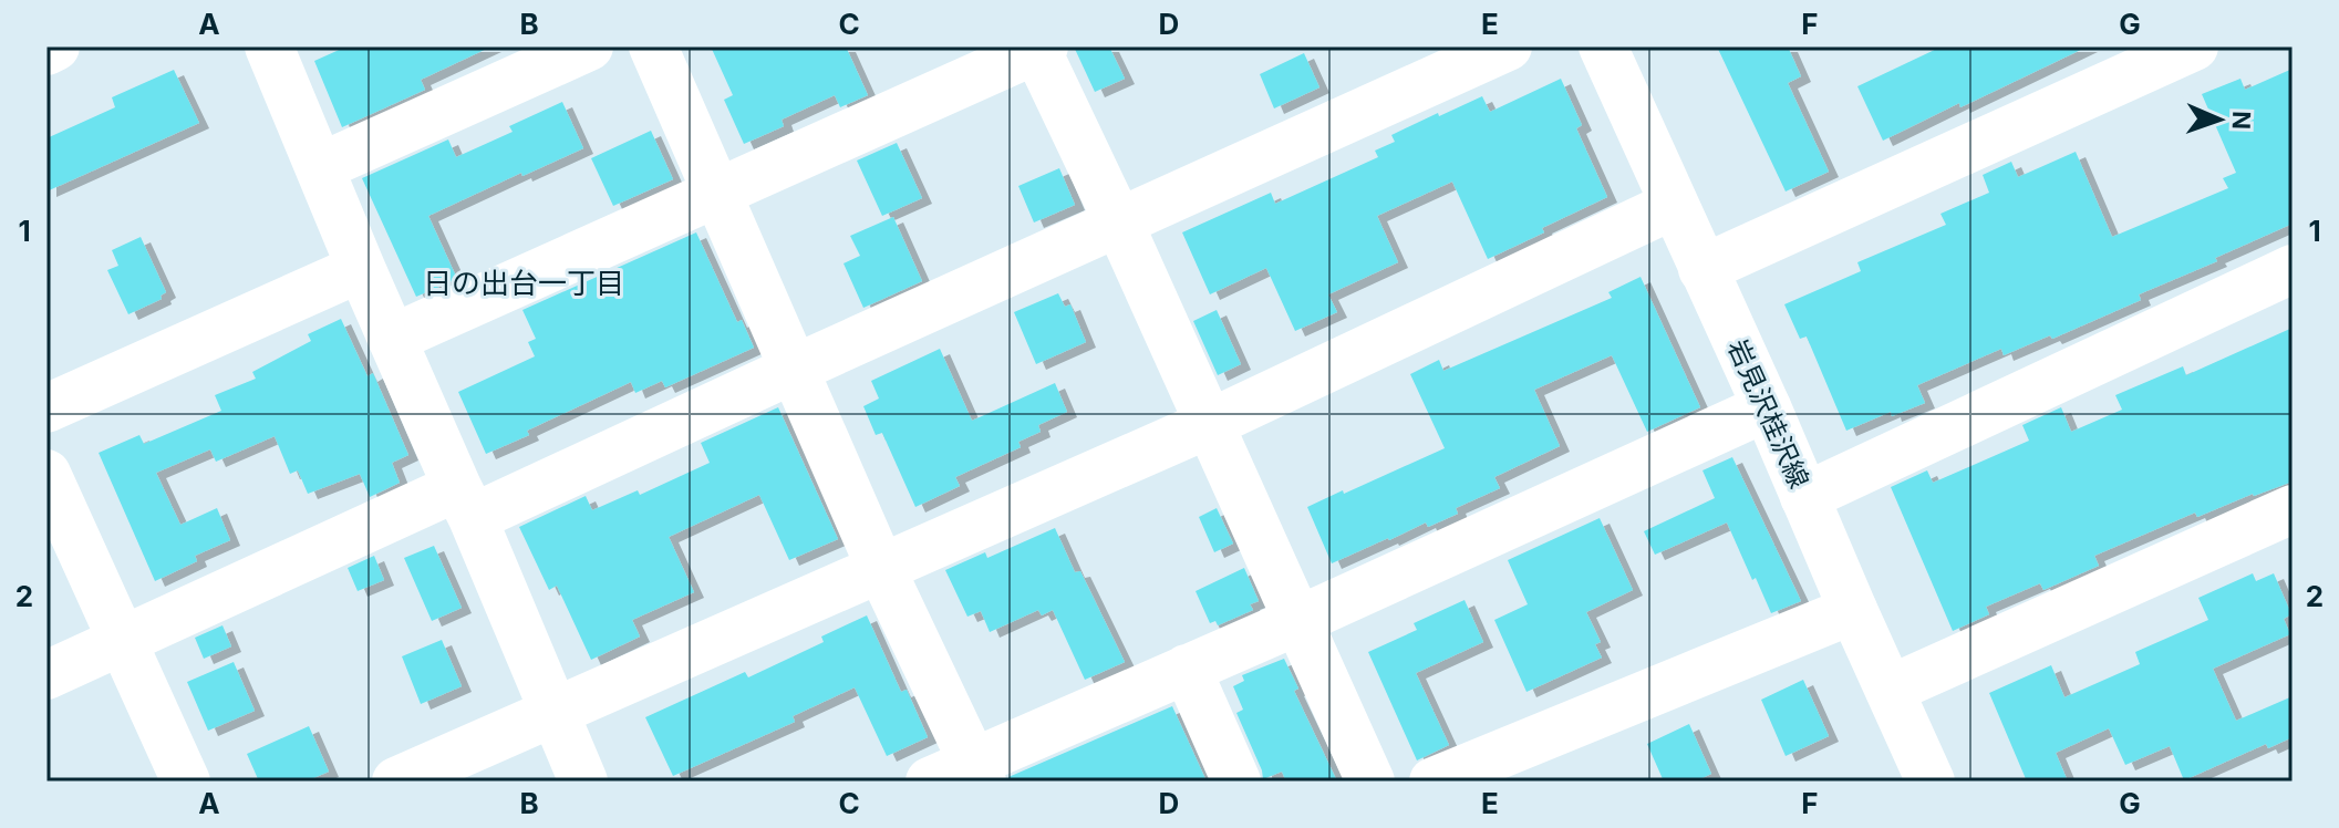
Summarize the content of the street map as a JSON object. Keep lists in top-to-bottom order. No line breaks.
{"streets":{"street":["岩見沢桂沢線"]},"districts":["日の出台一丁目"],"north":"right","grid":{"columns":["A","B","C","D","E","F","G"],"rows":["1","2"]}}
